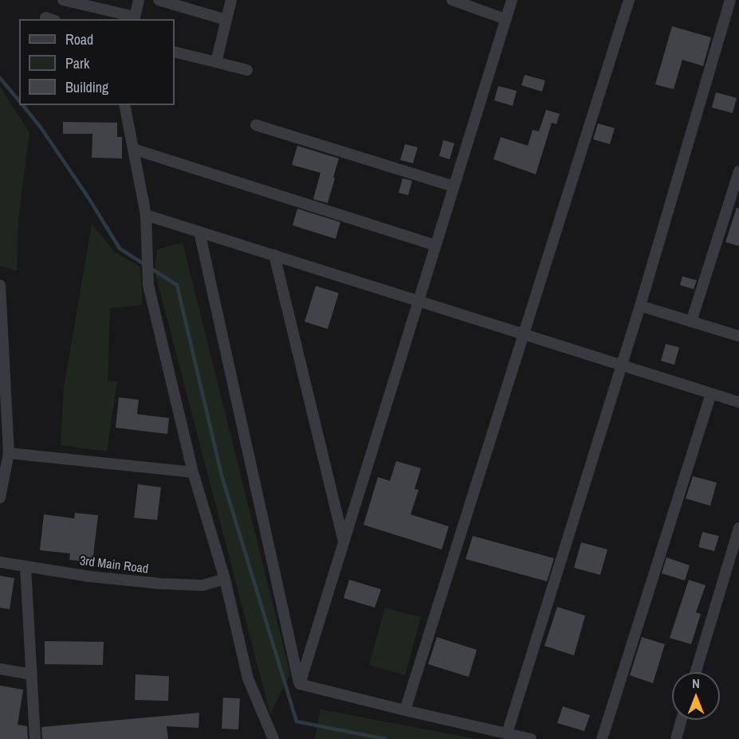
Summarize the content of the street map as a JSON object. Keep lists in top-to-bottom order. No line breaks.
{"streets":{"street":["3rd Main Road"]},"legend":["Road","Park","Building"],"north":"top"}
